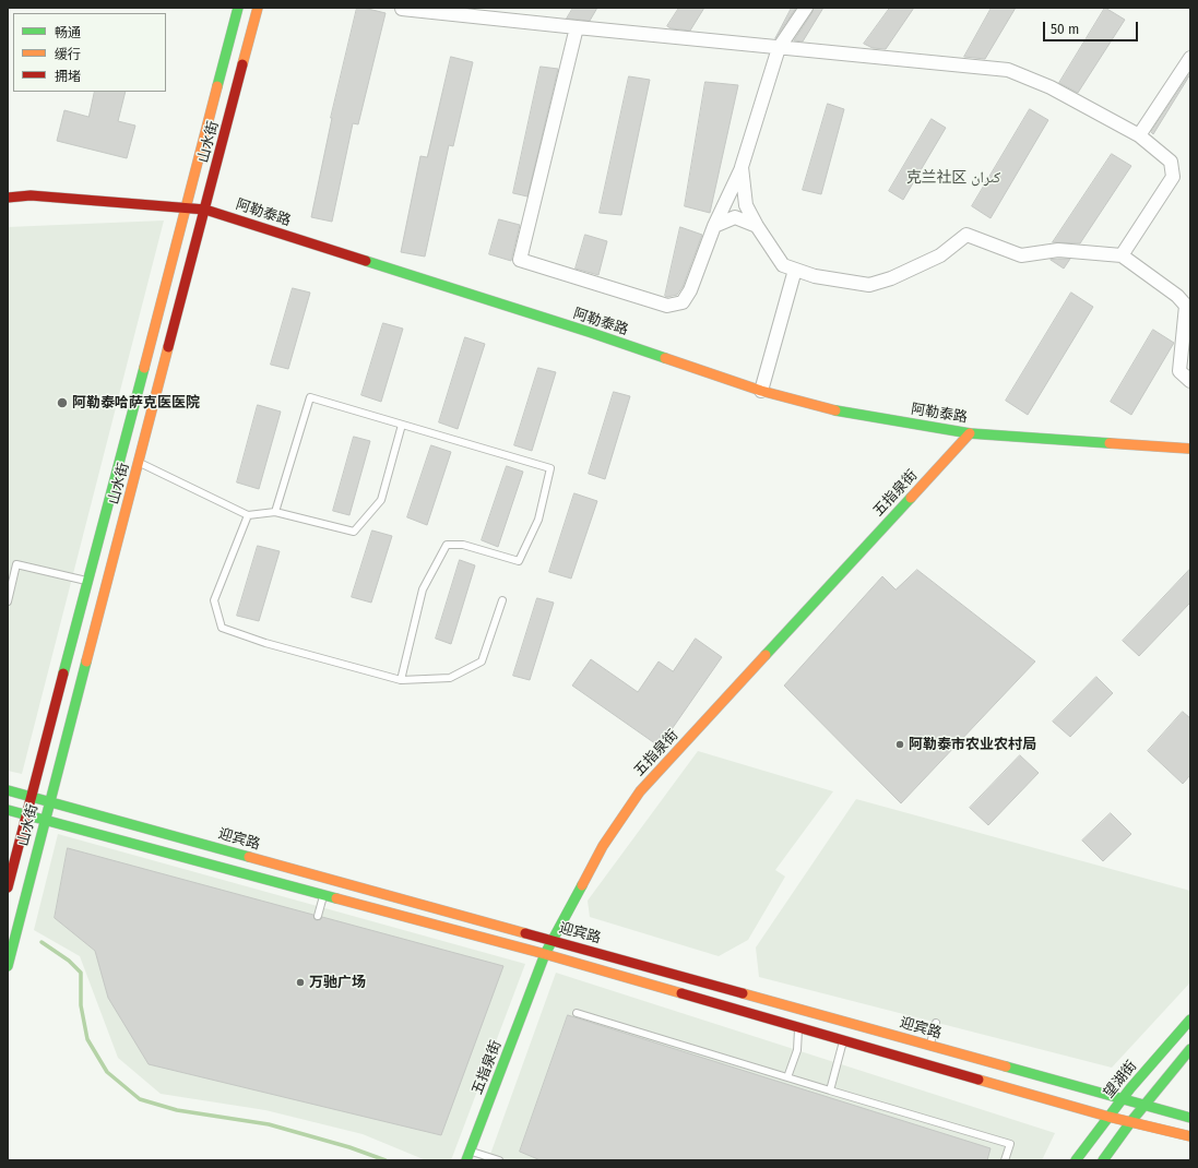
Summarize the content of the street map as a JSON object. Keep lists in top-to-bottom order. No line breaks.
{"streets":{"main road":["山水街","阿勒泰路","五指泉街","迎宾路","望湖街"]},"crossings":[["山水街","阿勒泰路"],["山水街","迎宾路"],["阿勒泰路","五指泉街"],["五指泉街","迎宾路"],["迎宾路","望湖街"]],"districts":["克兰社区 كىران"],"places":["阿勒泰哈萨克医医院","阿勒泰市农业农村局","万驰广场"],"legend":["畅通","缓行","拥堵"],"scale_bar":"50 m"}
